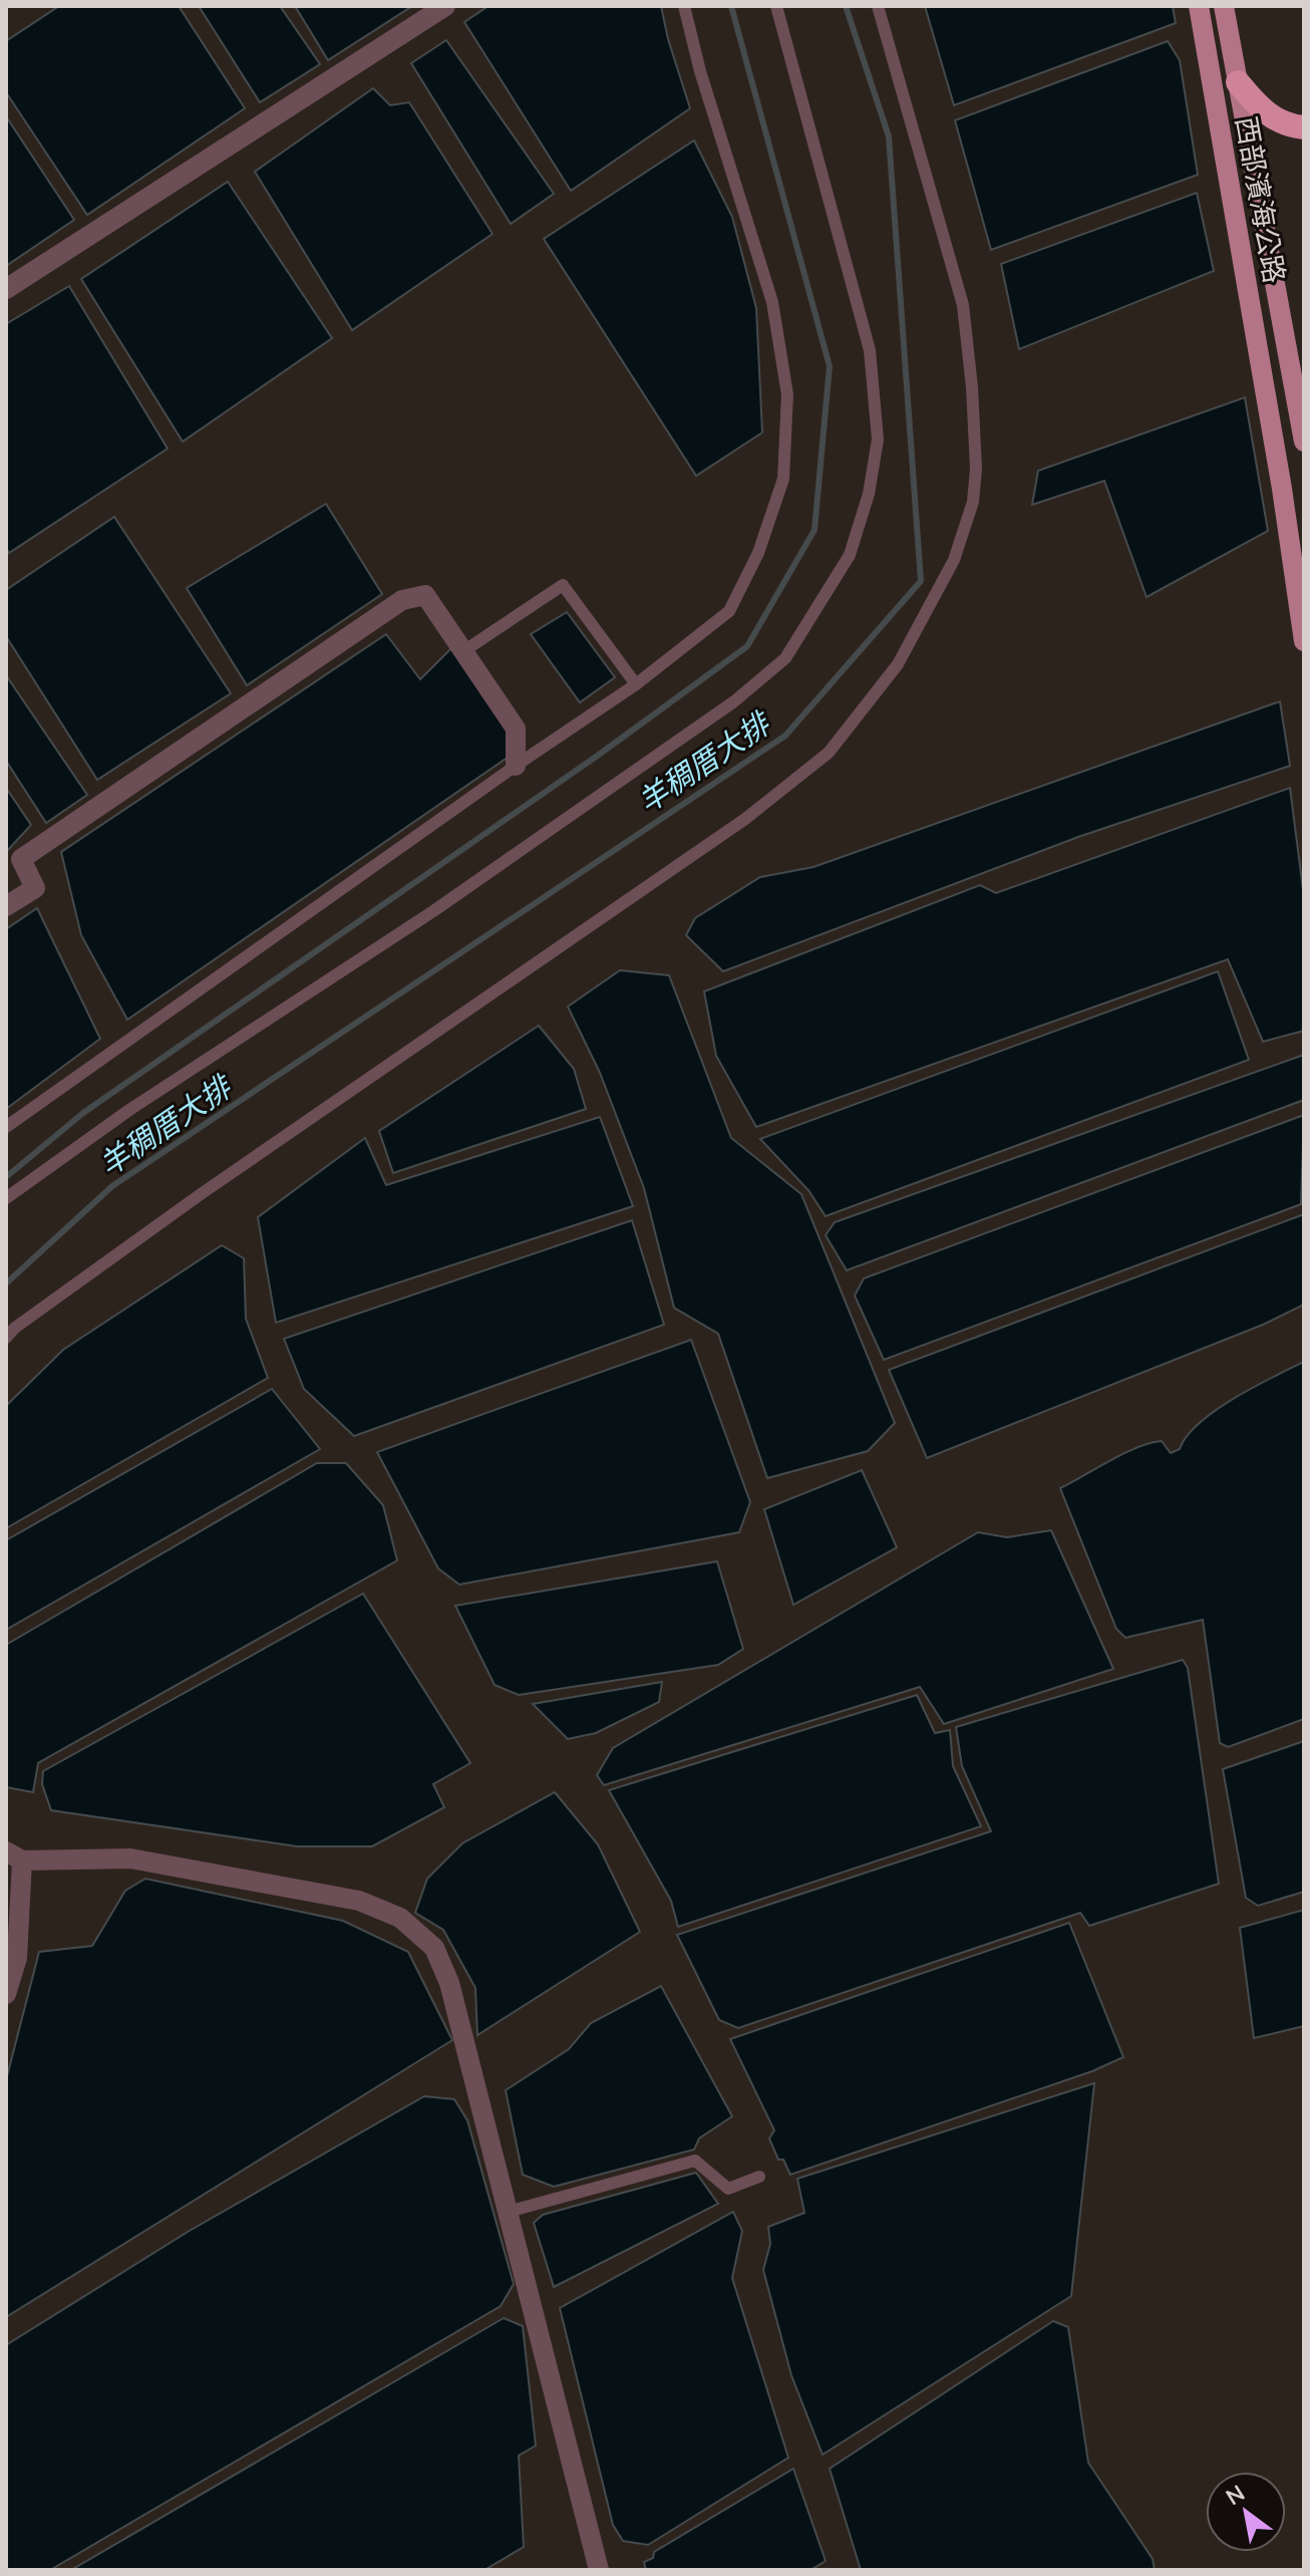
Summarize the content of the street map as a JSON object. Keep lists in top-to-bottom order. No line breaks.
{"streets":{"main road":["西部濱海公路"]},"water":["羊稠厝大排"],"north":"top left"}
